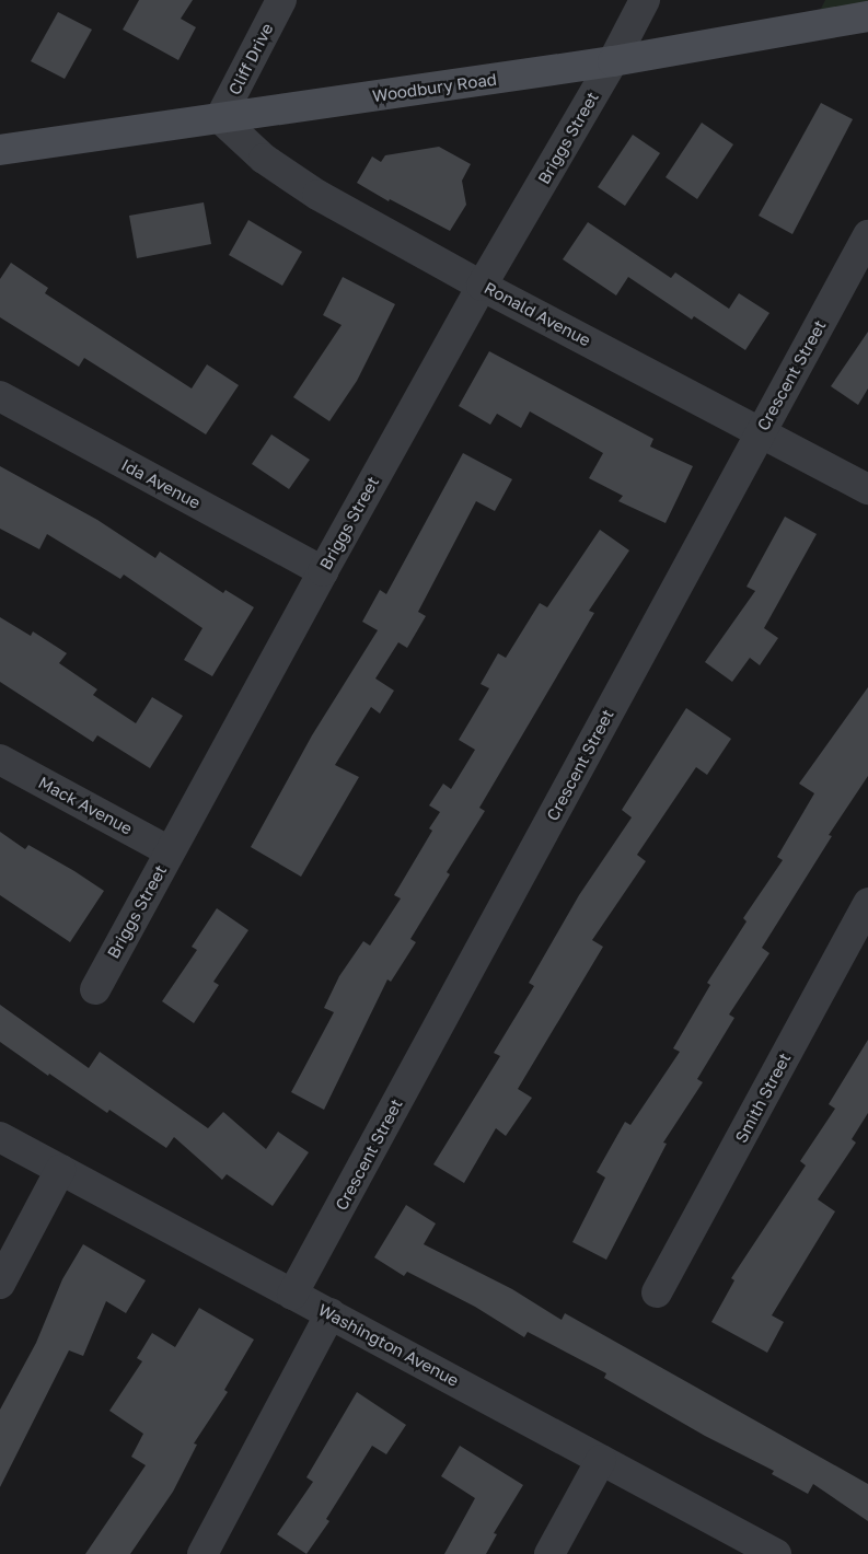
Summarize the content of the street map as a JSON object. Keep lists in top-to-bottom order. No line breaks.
{"streets":{"main road":["Woodbury Road"],"street":["Cliff Drive","Briggs Street","Ronald Avenue","Crescent Street","Ida Avenue","Mack Avenue","Smith Street","Washington Avenue"]},"crossings":[["Cliff Drive","Woodbury Road"],["Cliff Drive","Ronald Avenue"],["Woodbury Road","Briggs Street"],["Woodbury Road","Ronald Avenue"],["Briggs Street","Ronald Avenue"],["Briggs Street","Ida Avenue"],["Briggs Street","Mack Avenue"],["Ronald Avenue","Crescent Street"],["Crescent Street","Washington Avenue"]]}
